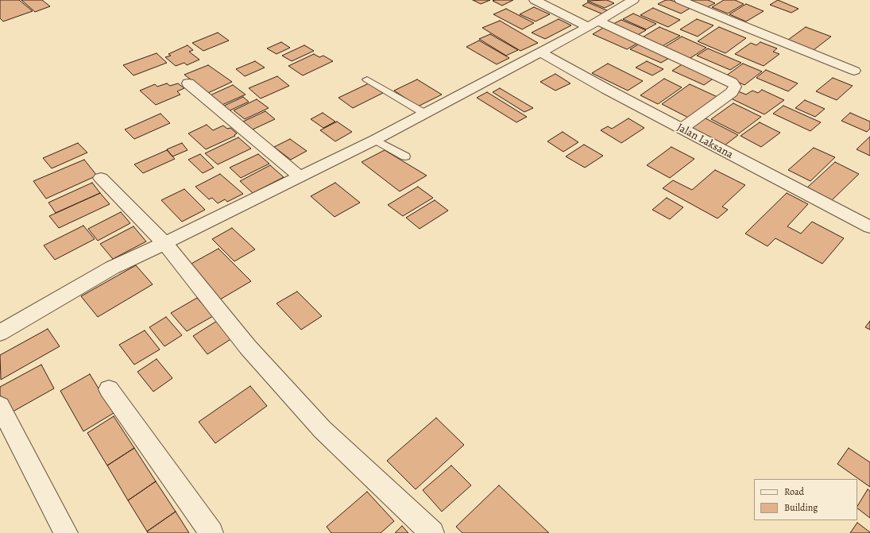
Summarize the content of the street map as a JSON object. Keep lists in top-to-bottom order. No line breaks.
{"streets":{"street":["Jalan Laksana"]},"legend":["Road","Building"]}
